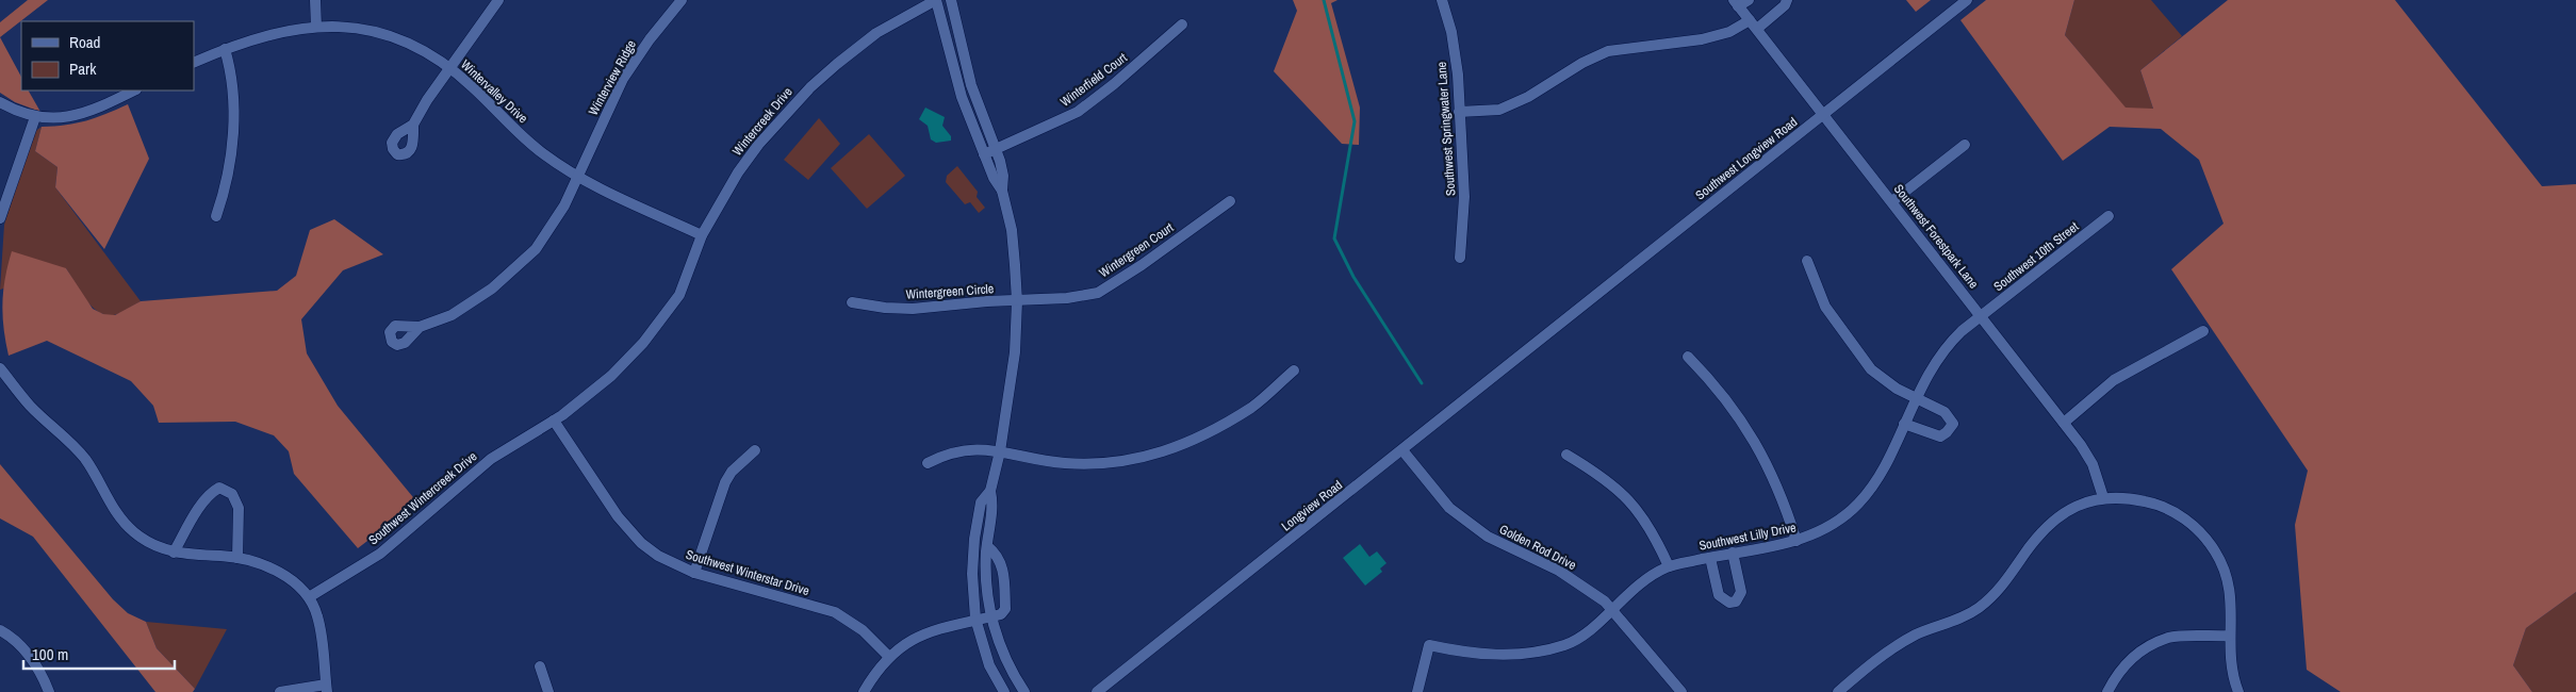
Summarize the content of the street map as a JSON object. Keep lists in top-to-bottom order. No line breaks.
{"streets":{"street":["Winterview Ridge","Winterfield Court","Wintervalley Drive","Wintercreek Drive","Southwest Springwater Lane","Southwest Longview Road","Southwest Forestpark Lane","Wintergreen Court","Southwest 10th Street","Wintergreen Circle","Southwest Wintercreek Drive","Longview Road","Southwest Lilly Drive","Golden Rod Drive","Southwest Winterstar Drive"]},"crossings":[["Winterview Ridge","Wintervalley Drive"],["Wintervalley Drive","Wintercreek Drive"],["Wintercreek Drive","Southwest Wintercreek Drive"],["Southwest Longview Road","Southwest Forestpark Lane"],["Southwest Longview Road","Longview Road"],["Southwest Forestpark Lane","Southwest 10th Street"],["Southwest Forestpark Lane","Southwest Lilly Drive"],["Wintergreen Court","Wintergreen Circle"],["Southwest 10th Street","Southwest Lilly Drive"],["Southwest Wintercreek Drive","Southwest Winterstar Drive"],["Longview Road","Golden Rod Drive"],["Southwest Lilly Drive","Golden Rod Drive"]],"legend":["Road","Park"],"scale_bar":"100 m"}
